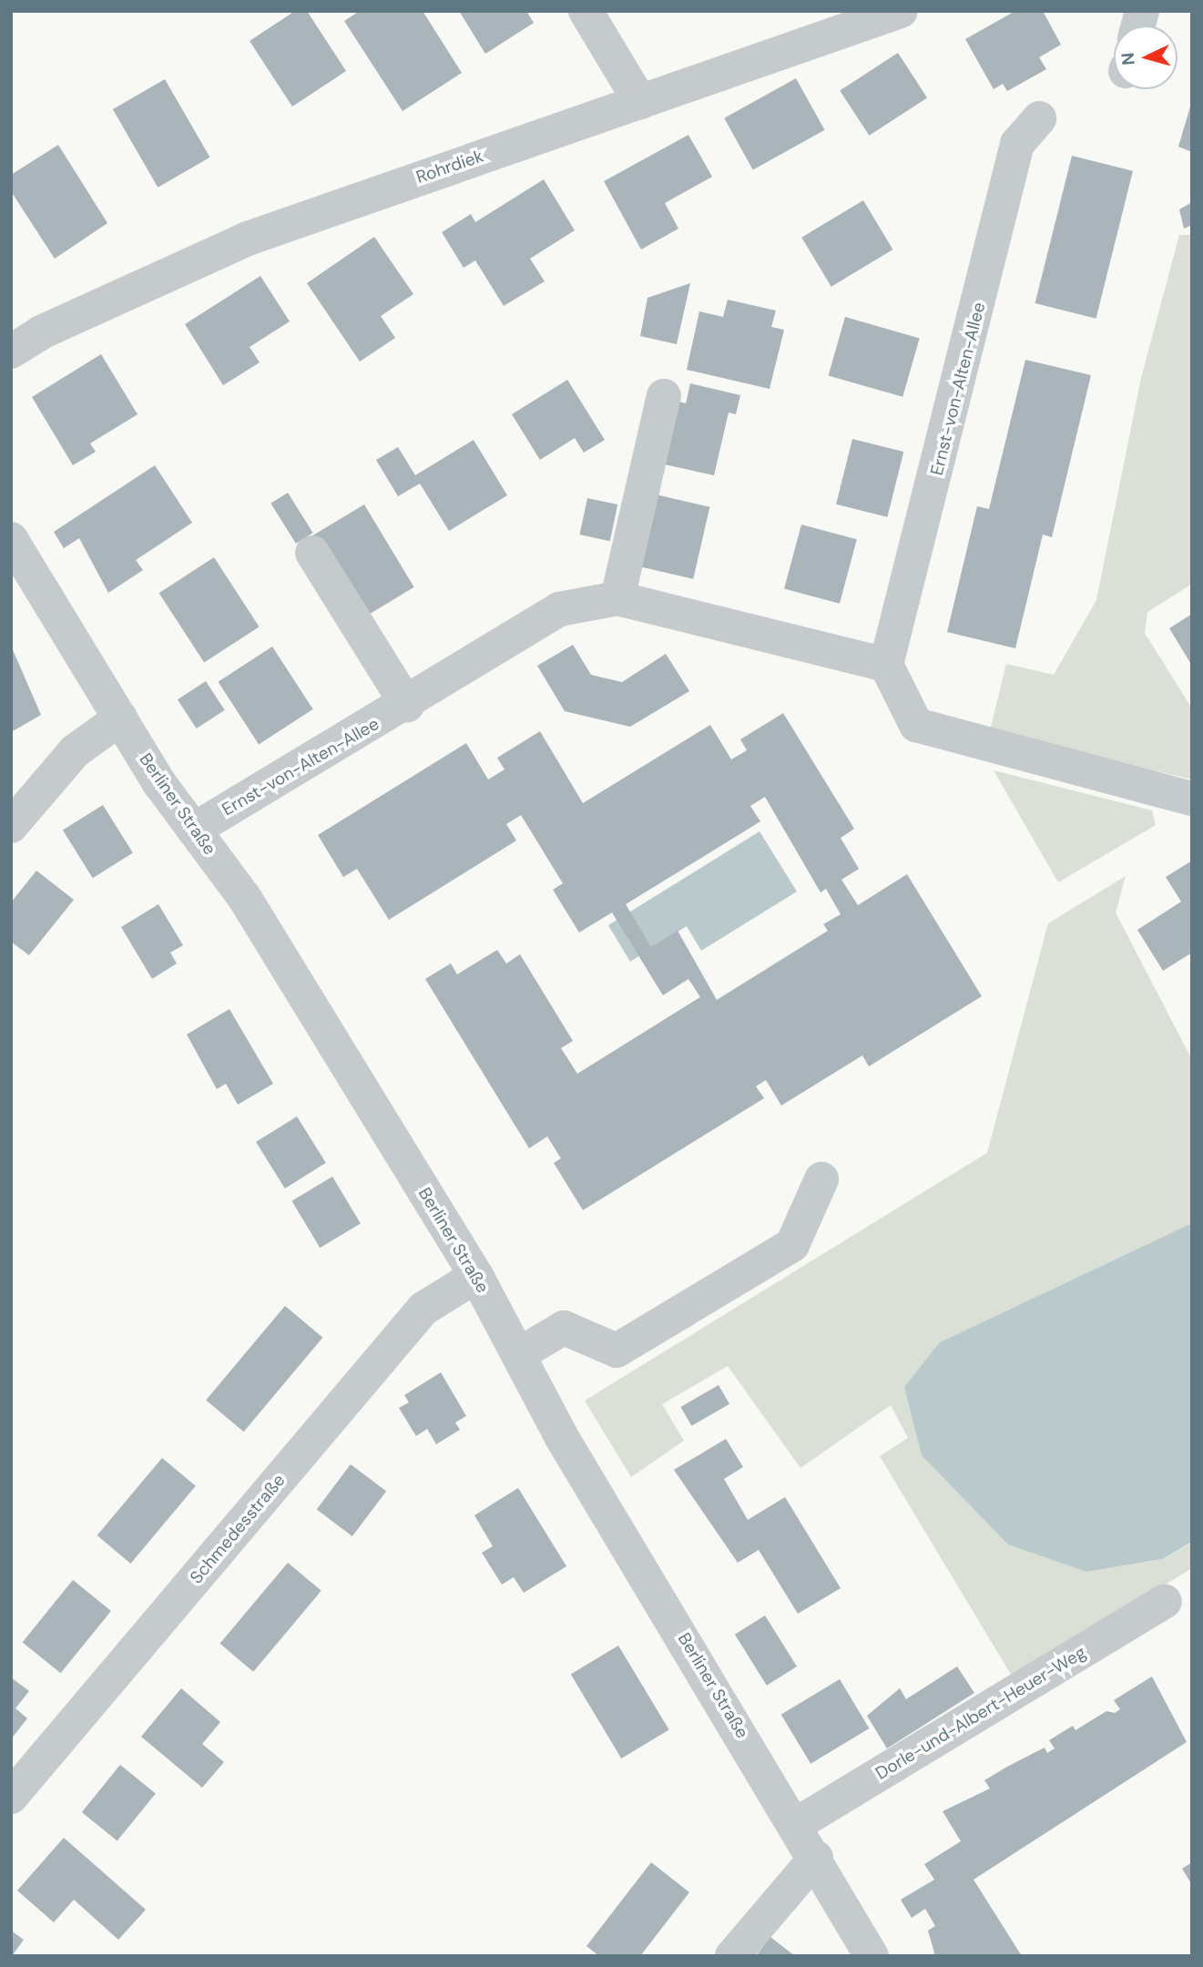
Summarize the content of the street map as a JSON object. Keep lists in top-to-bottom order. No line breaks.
{"streets":{"street":["Rohrdiek","Ernst-von-Alten-Allee","Berliner Straße","Schmedesstraße","Dorle-und-Albert-Heuer-Weg"]},"crossings":[["Ernst-von-Alten-Allee","Berliner Straße"],["Berliner Straße","Schmedesstraße"],["Berliner Straße","Dorle-und-Albert-Heuer-Weg"]],"north":"left"}
